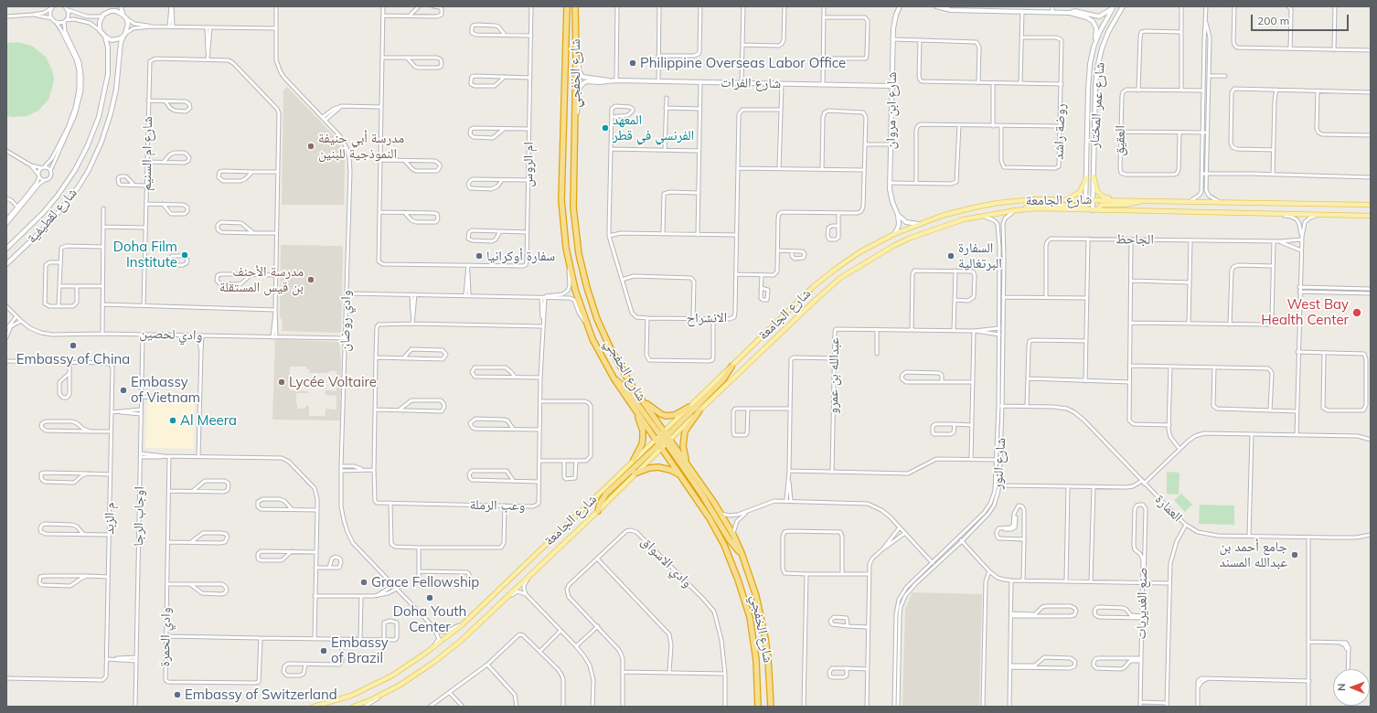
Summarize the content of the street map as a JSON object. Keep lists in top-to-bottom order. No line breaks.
{"streets":{"highway":["شارع الخفجي"],"main road":["شارع الجامعة"],"street":["شارع الفرات","شارع عمر المختار","شارع ابن مروان","روضة راشد","العقيق","شارع ام السنيم","ام الروس","شارع لقطيفية","الجاحظ","الانشراح","وادي روضان","وادي لحصين","عبدالله بن عمرو","شارع النور","وعب الرملة","العمارة","اوجاب الرجا","م الزبد","وادي الاسواق","صنع الغديريات","وادي الحمرة"]},"crossings":[["شارع الخفجي","شارع الفرات"],["شارع الخفجي","شارع الجامعة"],["شارع الفرات","شارع ابن مروان"],["شارع عمر المختار","شارع الجامعة"],["شارع ابن مروان","شارع الجامعة"],["شارع ام السنيم","وادي لحصين"],["شارع الجامعة","شارع النور"],["وادي روضان","وادي لحصين"],["وادي لحصين","اوجاب الرجا"],["عبدالله بن عمرو","شارع النور"],["شارع النور","العمارة"]],"places":["Philippine Overseas Labor Office","المعهد الفرنسي في قطر","مدرسة أبي حنيفة النموذجية للبنين","Doha Film Institute","سفارة أوكرانيا","السفارة البرتغالية","مدرسة الأحنف بن قيس المستقلة","West Bay Health Center","Embassy of China","Lycée Voltaire","Embassy of Vietnam","Al Meera","جامع أحمد بن عبدالله المسند","Grace Fellowship","Doha Youth Center","Embassy of Brazil","Embassy of Switzerland"],"scale_bar":"200 m","north":"left"}
